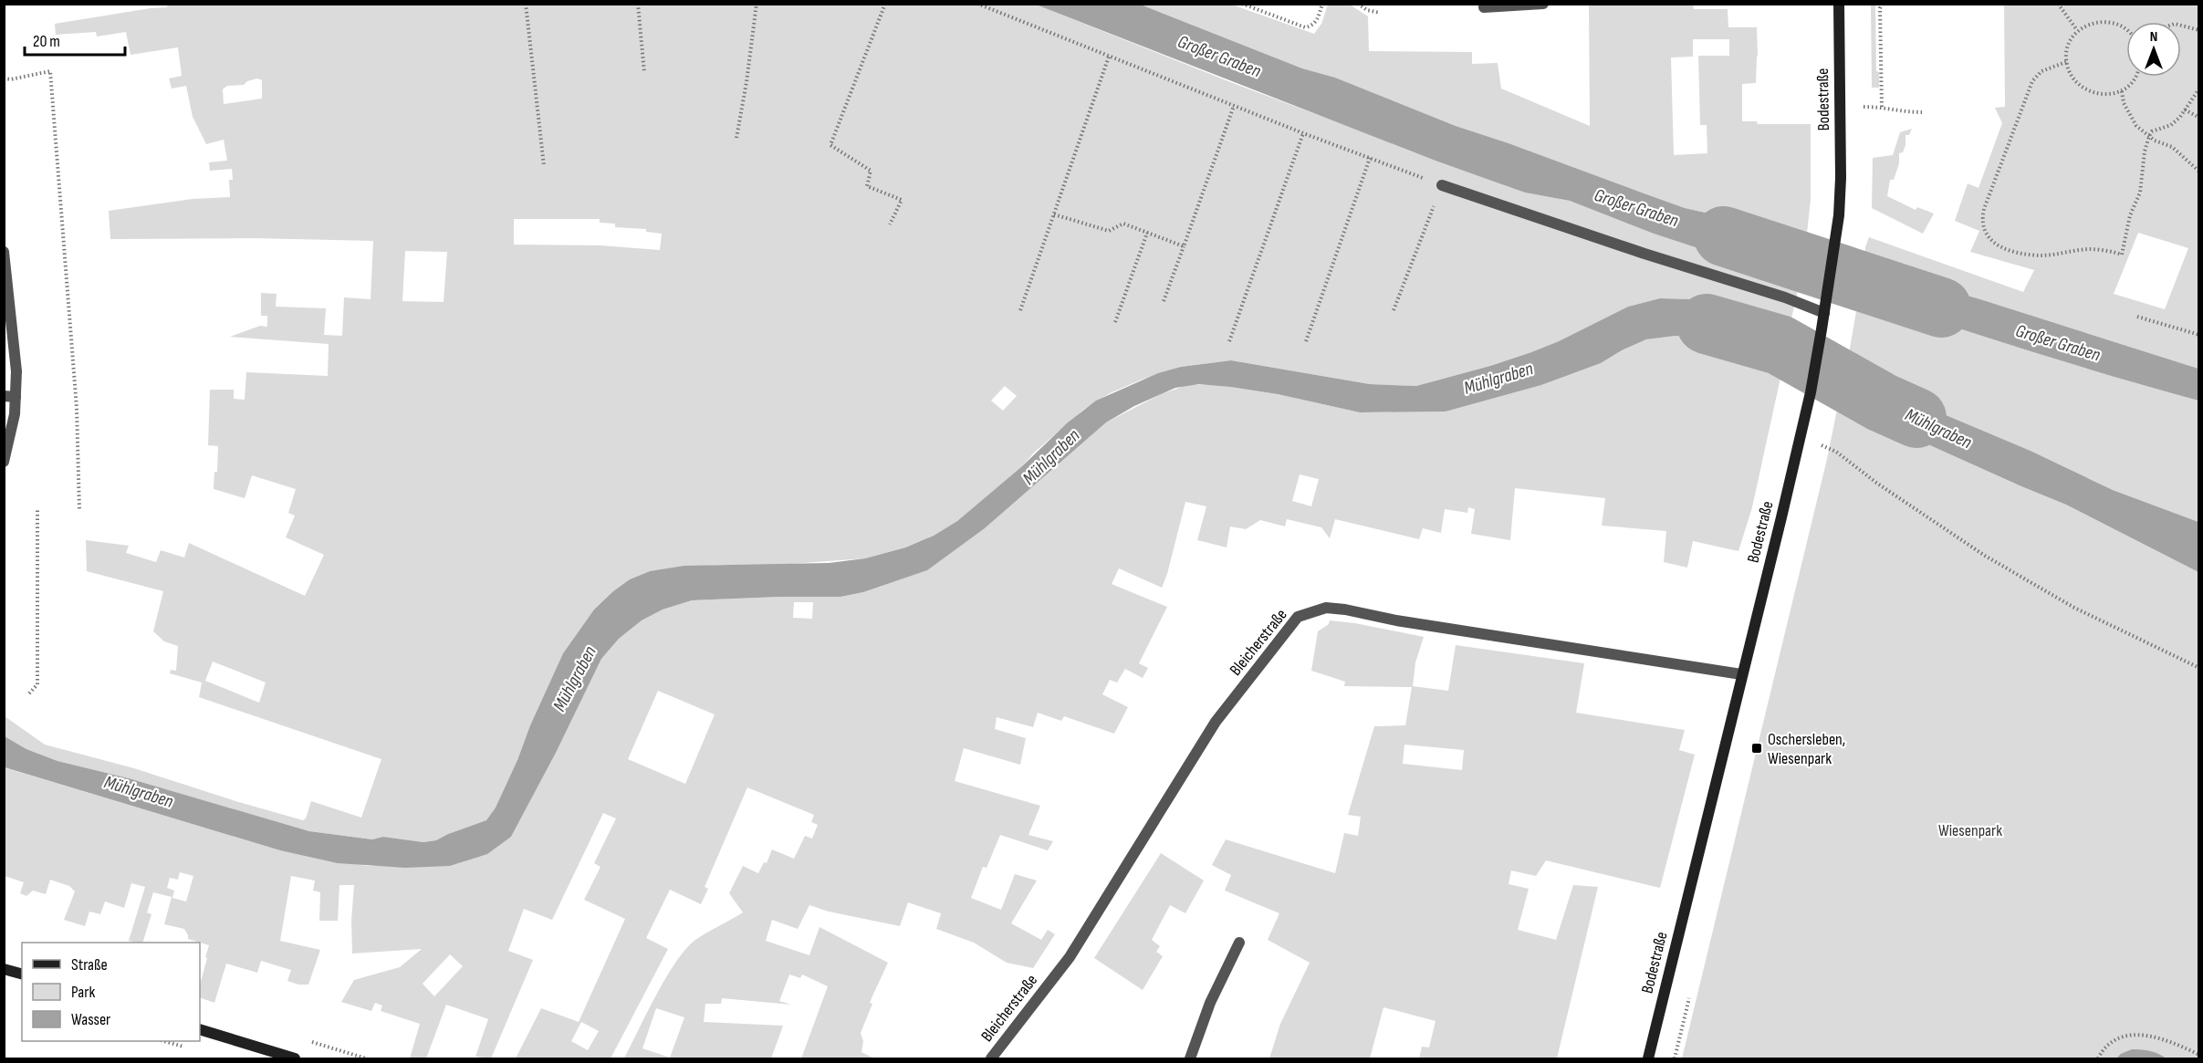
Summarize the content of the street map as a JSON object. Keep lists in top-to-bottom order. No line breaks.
{"streets":{"main road":["Bodestraße"],"street":["Bleicherstraße"]},"crossings":[["Bodestraße","Bleicherstraße"]],"water":["Großer Graben","Mühlgraben"],"parks":["Wiesenpark"],"places":{"transit":["Oschersleben, Wiesenpark"]},"legend":["Straße","Park","Wasser"],"scale_bar":"20 m","north":"top"}
